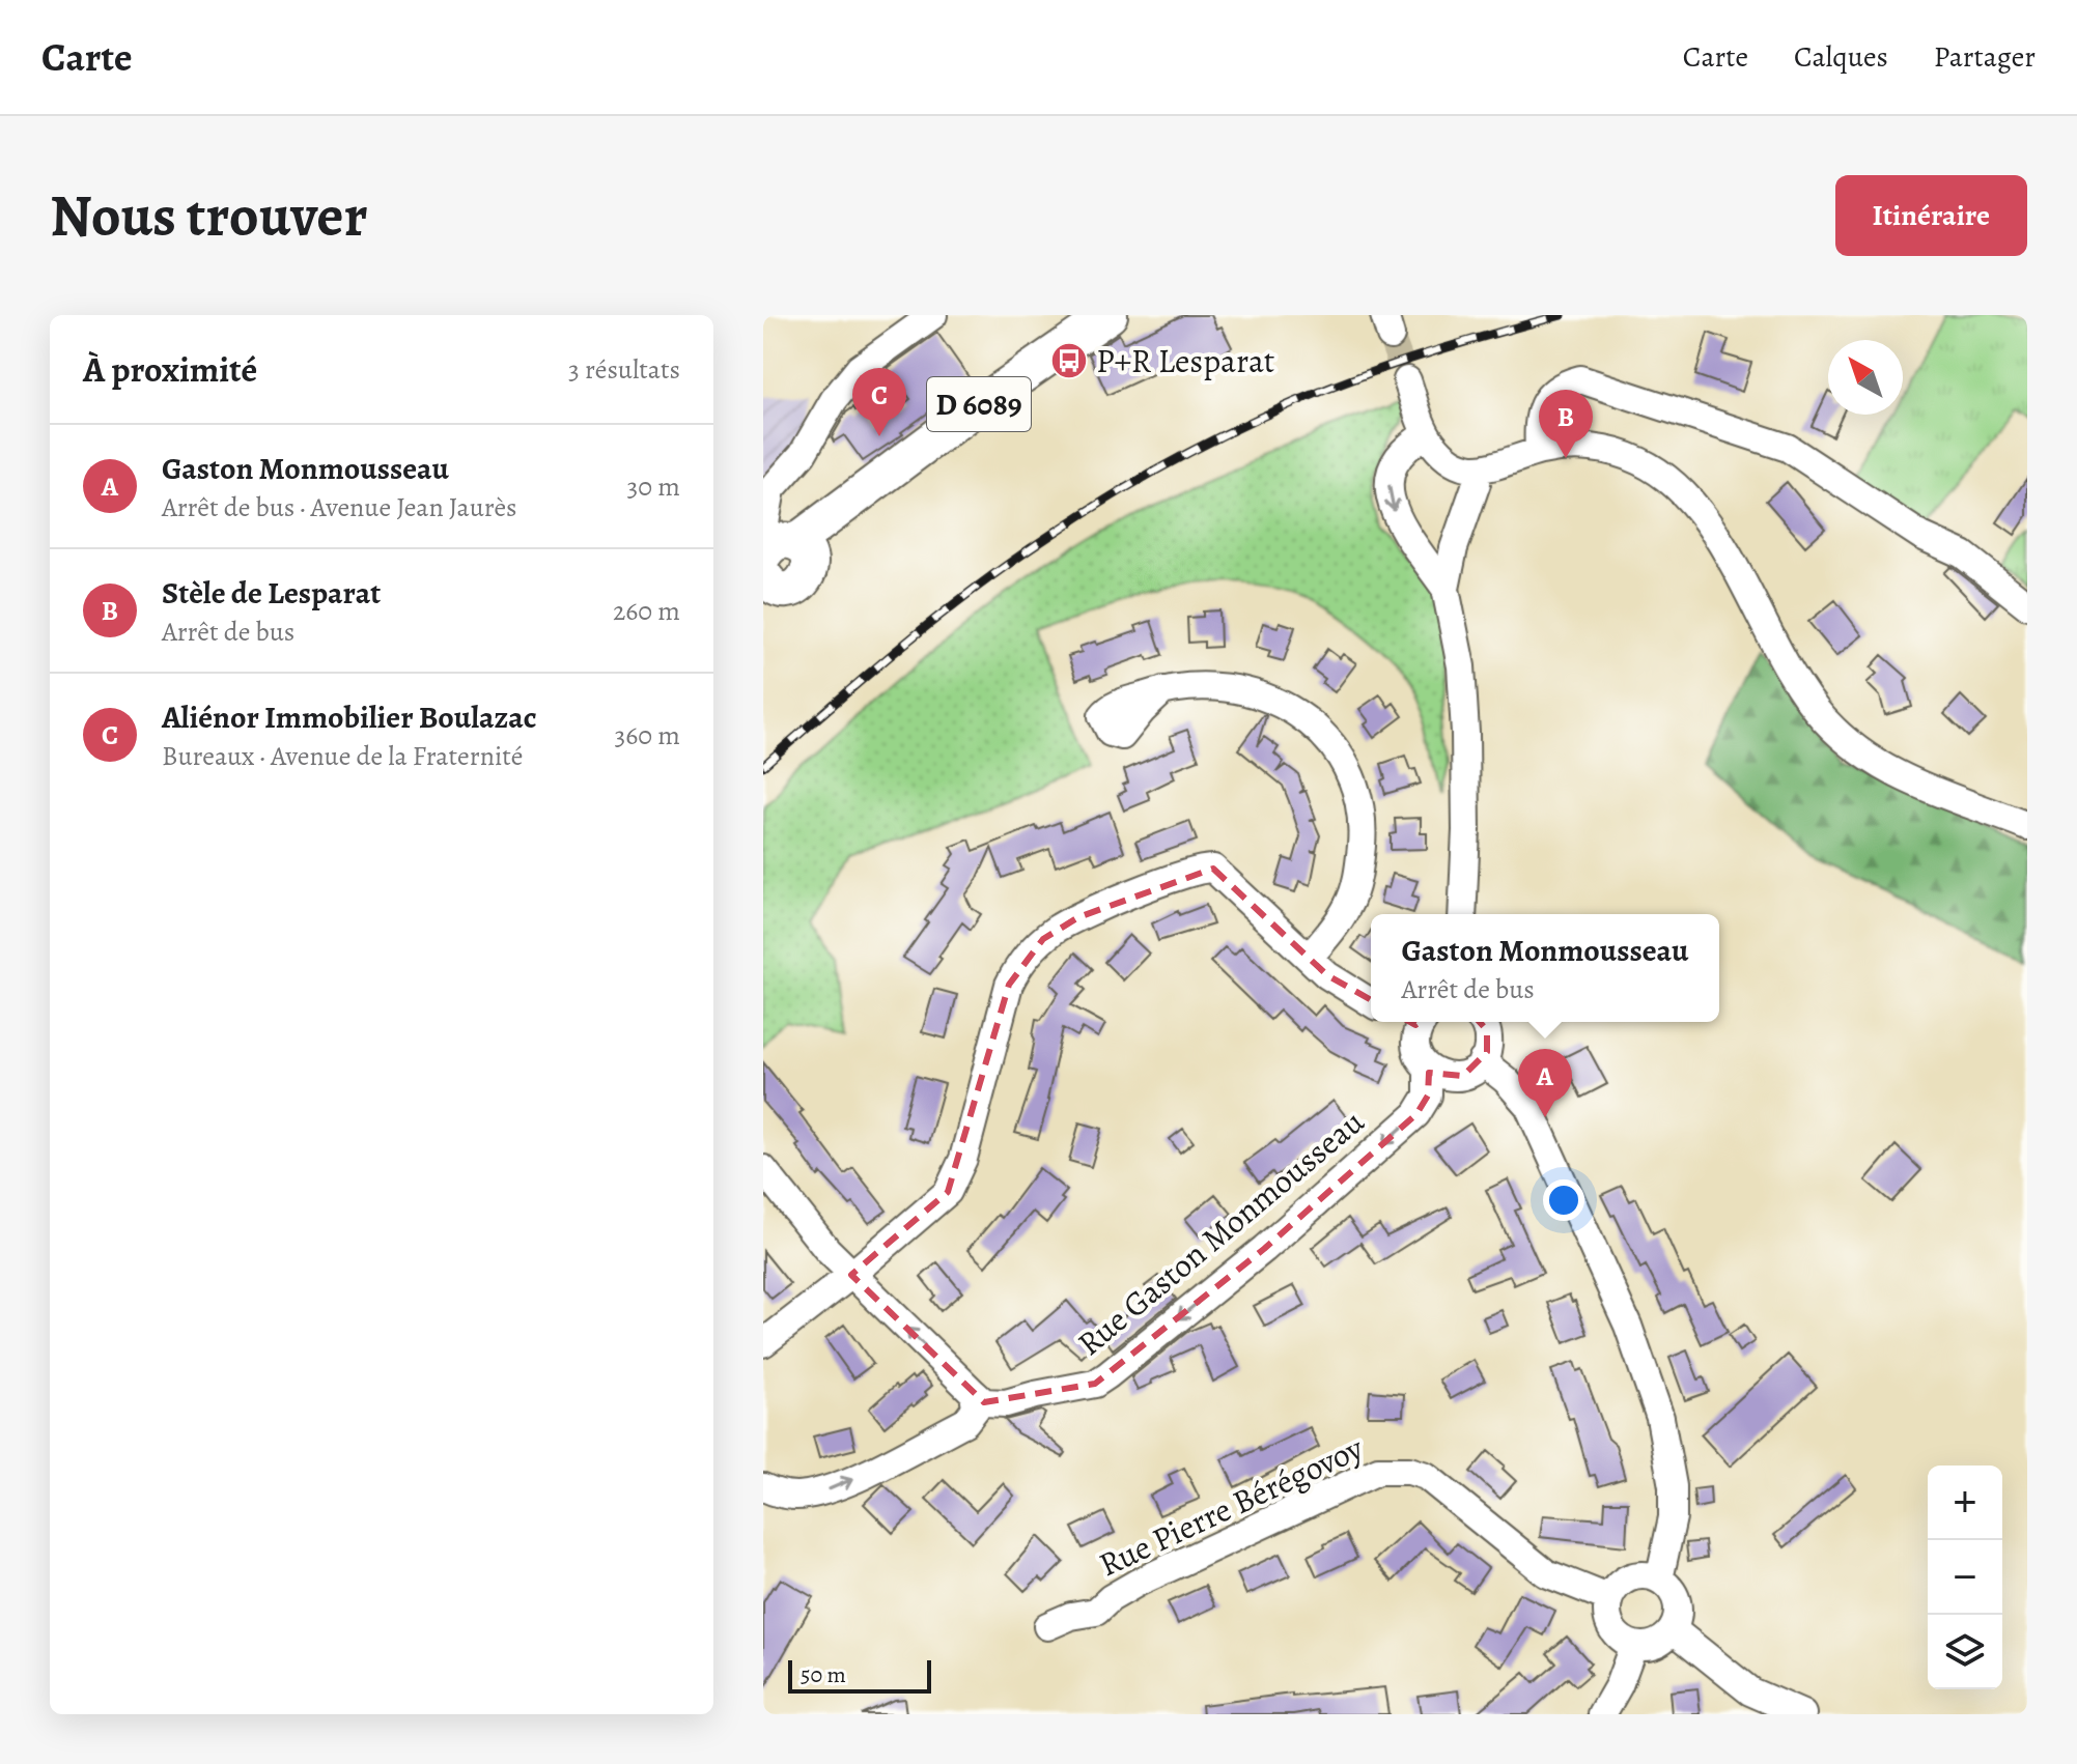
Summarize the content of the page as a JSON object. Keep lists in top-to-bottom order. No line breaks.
{"streets":{"main road":["D 6089"],"street":["Rue Gaston Monmousseau","Rue Pierre Bérégovoy"]},"one_way":["Rue Gaston Monmousseau"],"places":{"bus stop":["P+R Lesparat"]},"scale_bar":"50 m","north":"top left","page":{"header":"Carte","nav":["Carte","Calques","Partager"],"buttons":"Itinéraire","title":"Nous trouver","heading":["À proximité","3 résultats"],"pins":["C","B","A"],"list":[{"mark":"A","name":"Gaston Monmousseau","note":"Arrêt de bus · Avenue Jean Jaurès","value":"30 m"},{"mark":"B","name":"Stèle de Lesparat","note":"Arrêt de bus","value":"260 m"},{"mark":"C","name":"Aliénor Immobilier Boulazac","note":"Bureaux · Avenue de la Fraternité","value":"360 m"}],"popup":["Gaston Monmousseau","Arrêt de bus"],"map_buttons":["+","−"],"scale":"50 m"}}
